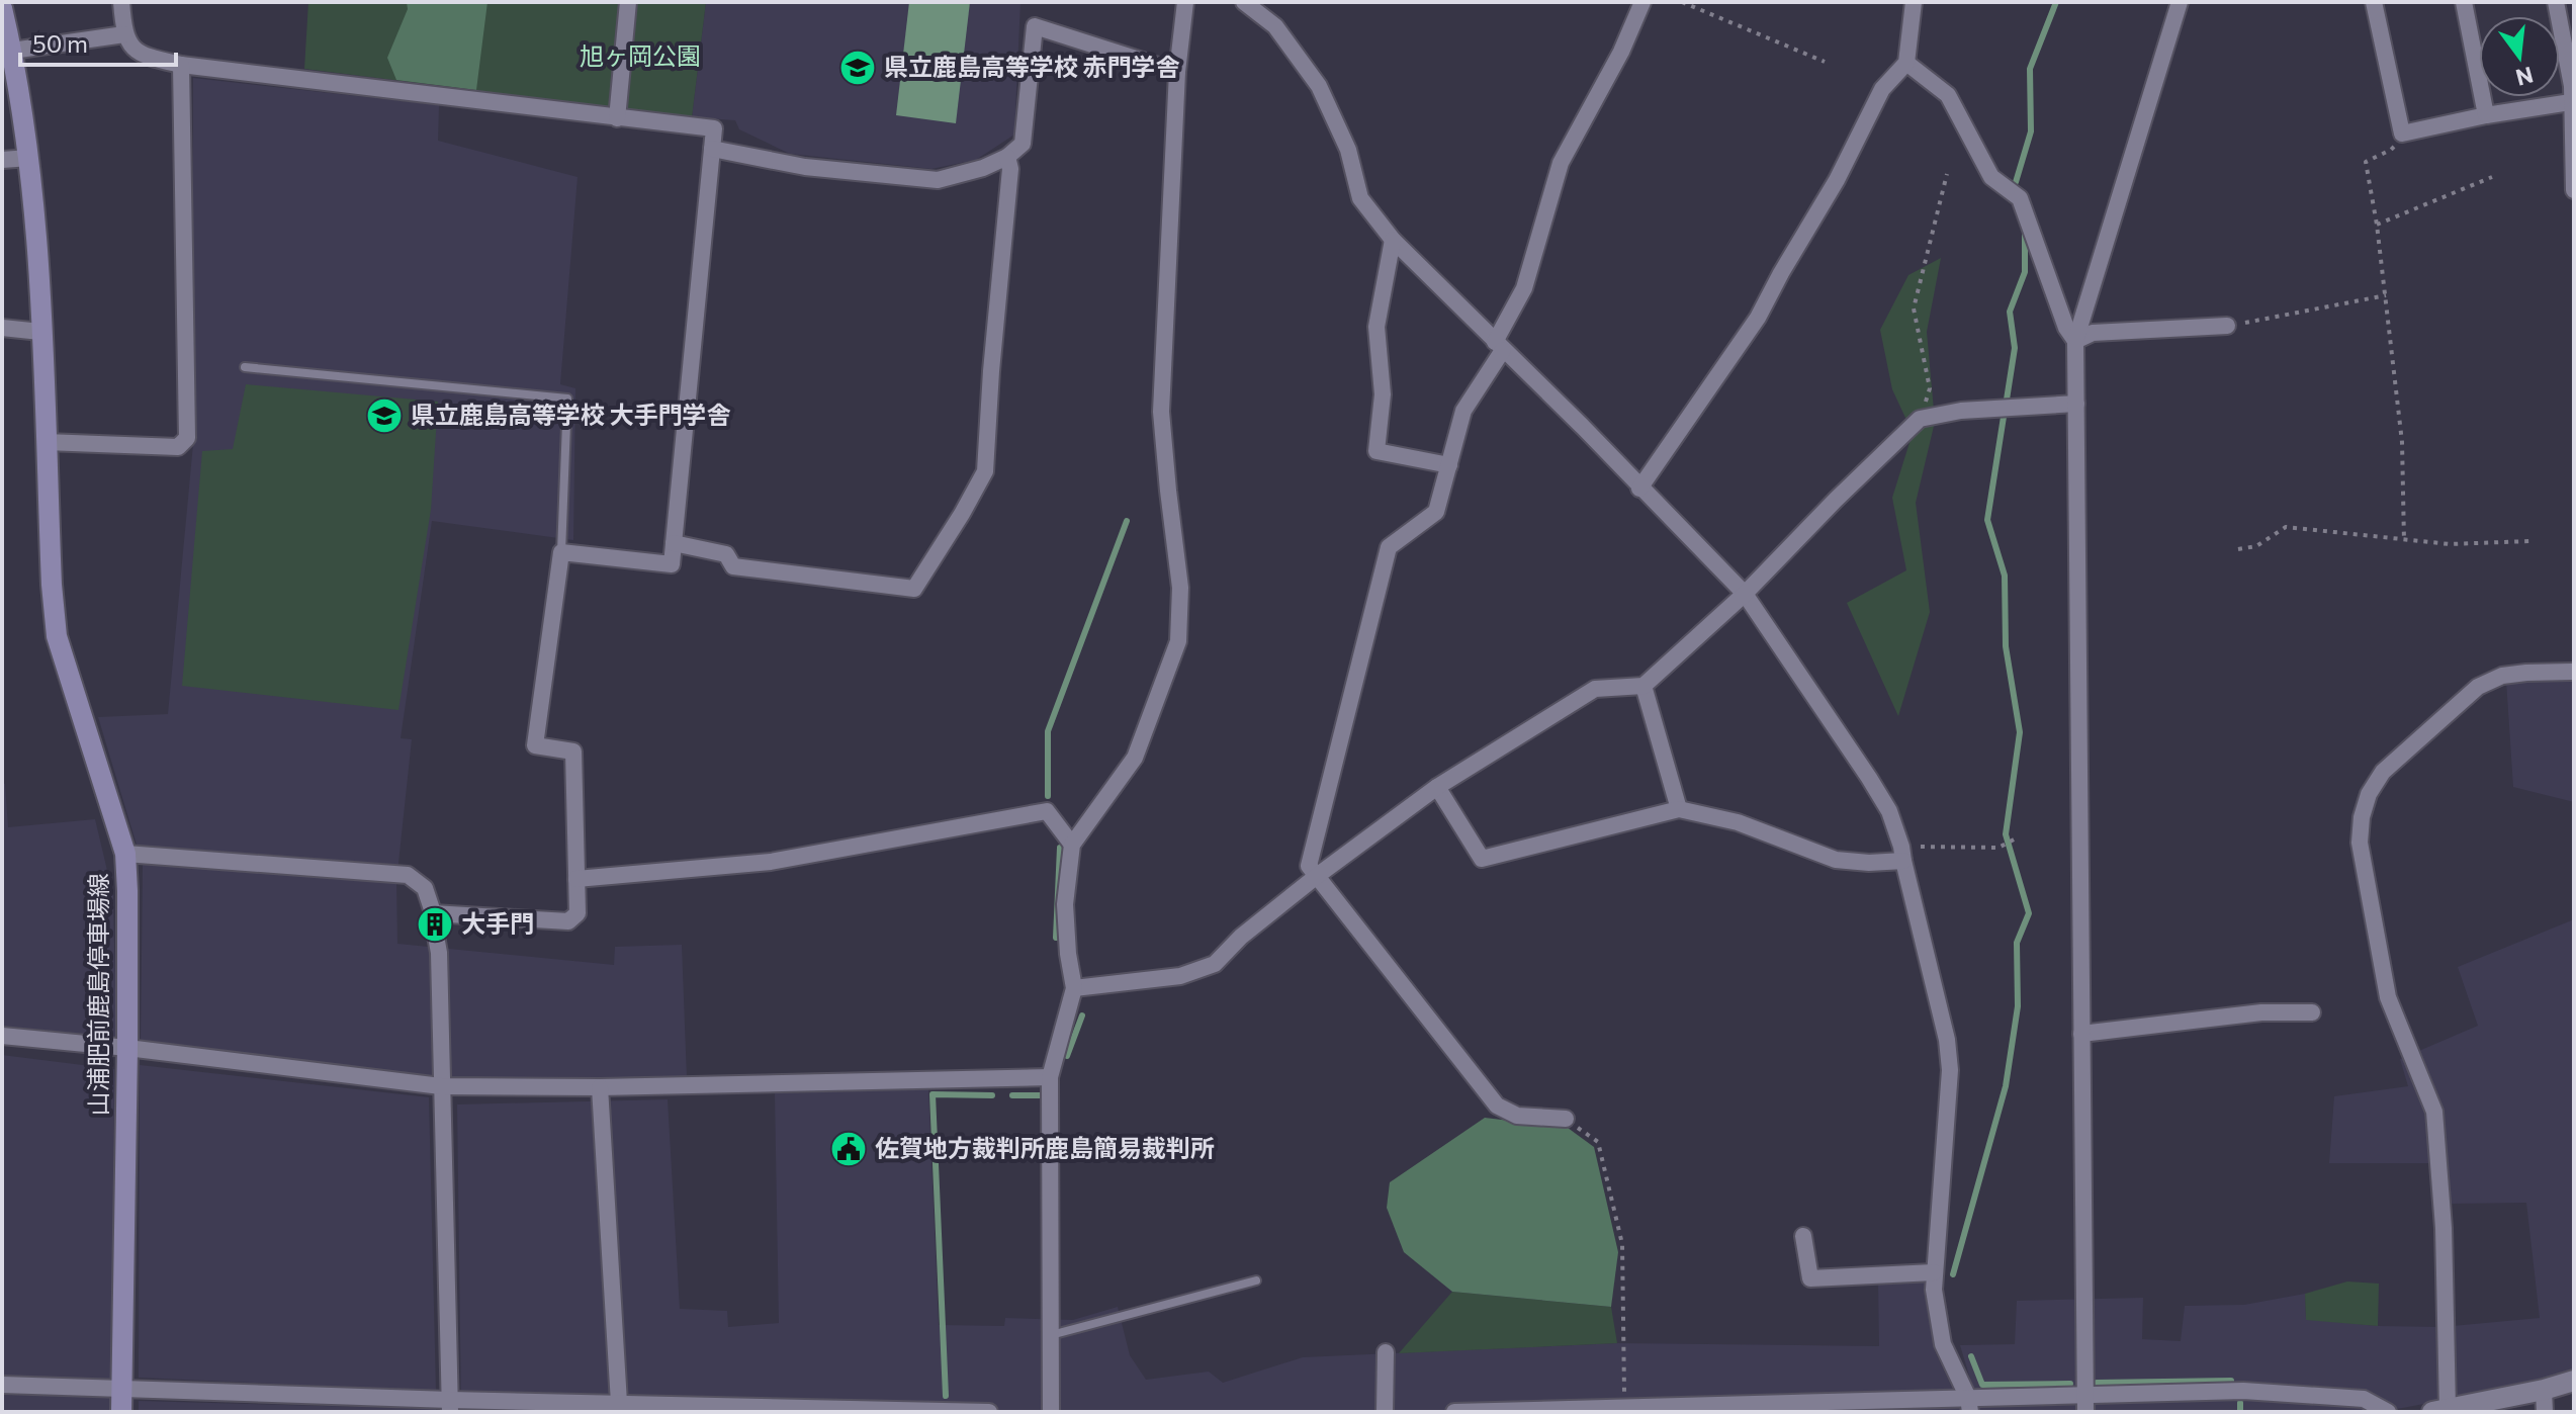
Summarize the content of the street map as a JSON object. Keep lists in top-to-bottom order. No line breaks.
{"streets":{"main road":["山浦肥前鹿島停車場線"]},"parks":["旭ヶ岡公園"],"places":{"school or university":["県立鹿島高等学校 赤門学舎","県立鹿島高等学校 大手門学舎"],"building":["大手門"],"public building":["佐賀地方裁判所鹿島簡易裁判所"]},"scale_bar":"50 m","north":"bottom"}
